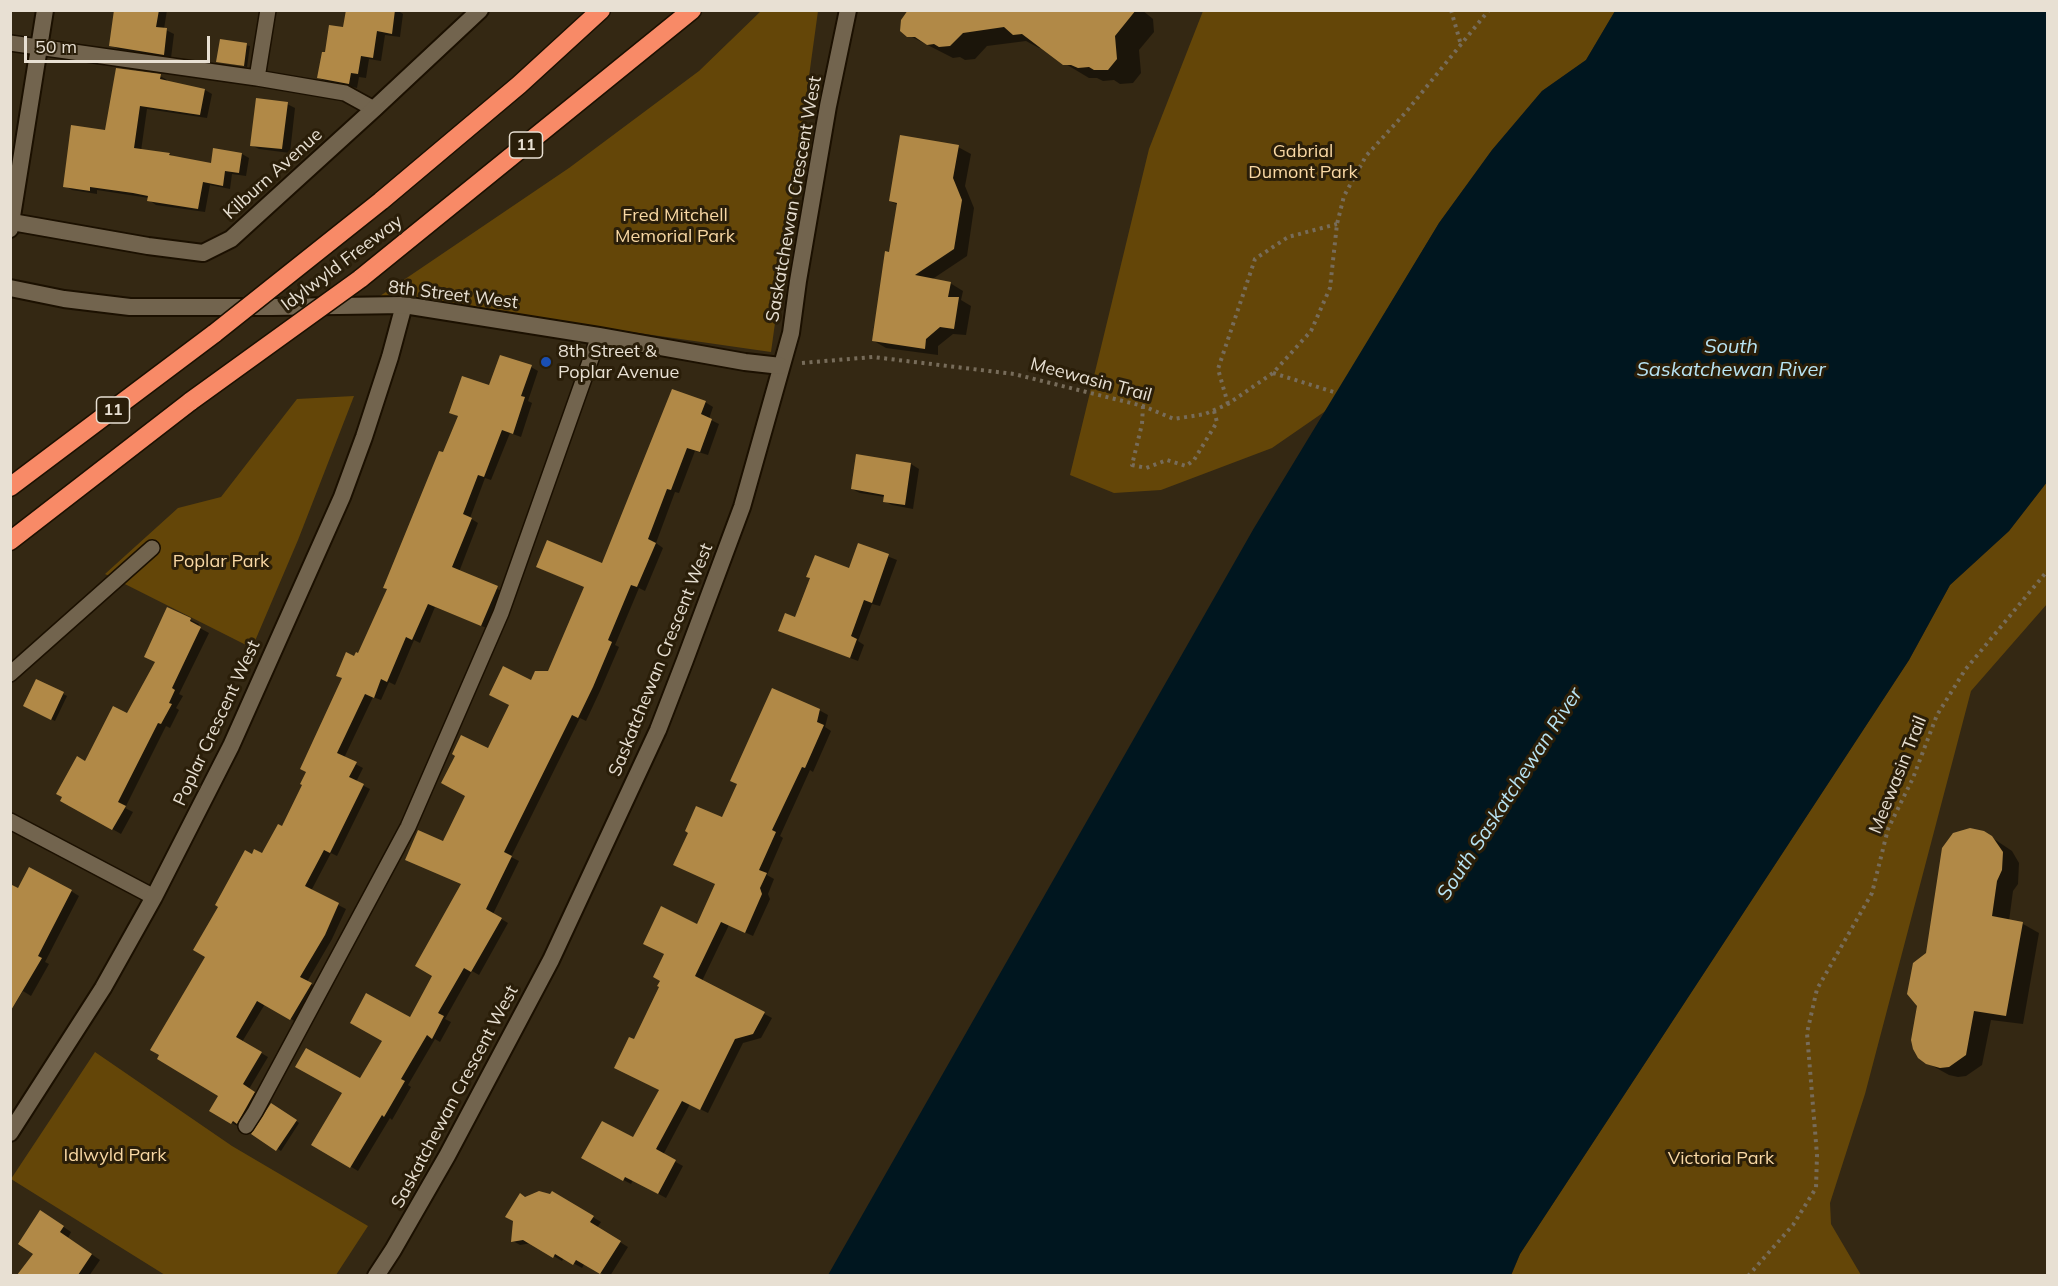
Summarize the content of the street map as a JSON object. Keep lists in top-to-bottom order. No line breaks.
{"streets":{"highway":["11","Idylwyld Freeway"],"street":["Kilburn Avenue","Saskatchewan Crescent West","8th Street West","Poplar Crescent West"],"path":["Meewasin Trail"]},"crossings":[["Saskatchewan Crescent West","8th Street West"],["Saskatchewan Crescent West","Meewasin Trail"],["8th Street West","Meewasin Trail"],["8th Street West","Poplar Crescent West"]],"water":["South Saskatchewan River"],"parks":["Gabrial Dumont Park","Fred Mitchell Memorial Park","Poplar Park","Idlwyld Park","Victoria Park"],"places":["8th Street & Poplar Avenue"],"scale_bar":"50 m"}
